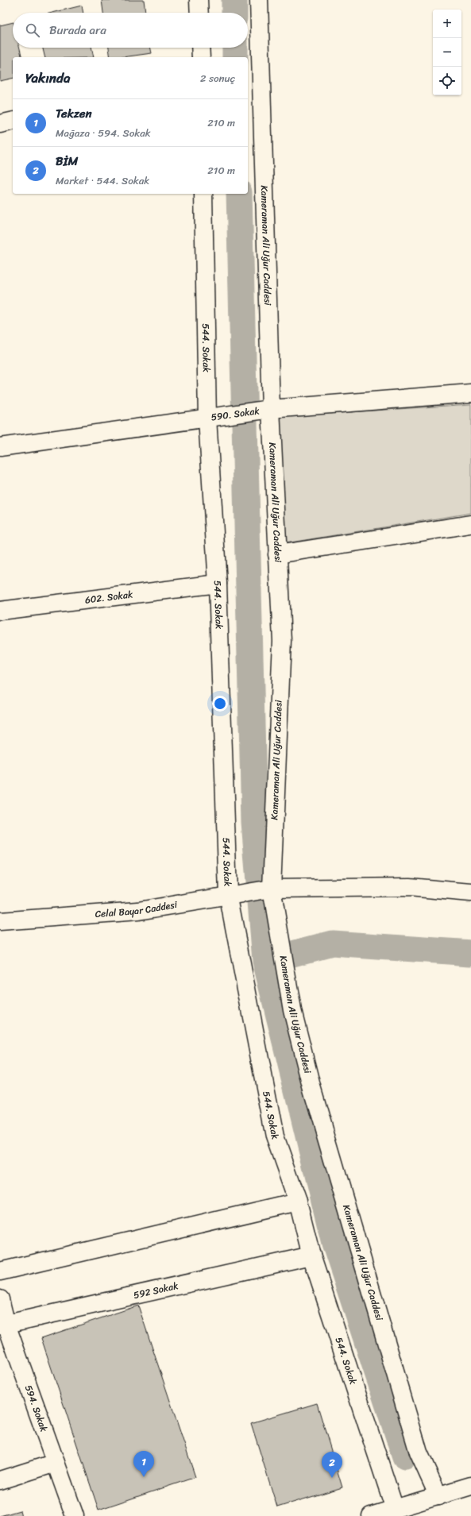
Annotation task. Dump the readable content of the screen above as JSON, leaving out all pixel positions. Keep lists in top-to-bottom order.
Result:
{
  "streets": {
    "street": [
      "Kameraman Ali Uğur Caddesi",
      "544. Sokak",
      "590. Sokak",
      "602. Sokak",
      "Celal Bayar Caddesi",
      "592 Sokak",
      "594. Sokak"
    ]
  },
  "crossings": [
    ["Kameraman Ali Uğur Caddesi", "590. Sokak"],
    ["Kameraman Ali Uğur Caddesi", "Celal Bayar Caddesi"],
    ["544. Sokak", "590. Sokak"],
    ["544. Sokak", "602. Sokak"],
    ["544. Sokak", "Celal Bayar Caddesi"],
    ["544. Sokak", "592 Sokak"],
    ["592 Sokak", "594. Sokak"]
  ],
  "page": {
    "map_buttons": ["+", "−"],
    "search": "Burada ara",
    "heading": ["Yakında", "2 sonuç"],
    "list": [
      {
        "mark": "1",
        "name": "Tekzen",
        "note": "Mağaza · 594. Sokak",
        "value": "210 m"
      },
      {
        "mark": "2",
        "name": "BİM",
        "note": "Market · 544. Sokak",
        "value": "210 m"
      }
    ],
    "pins": ["1", "2"]
  }
}
